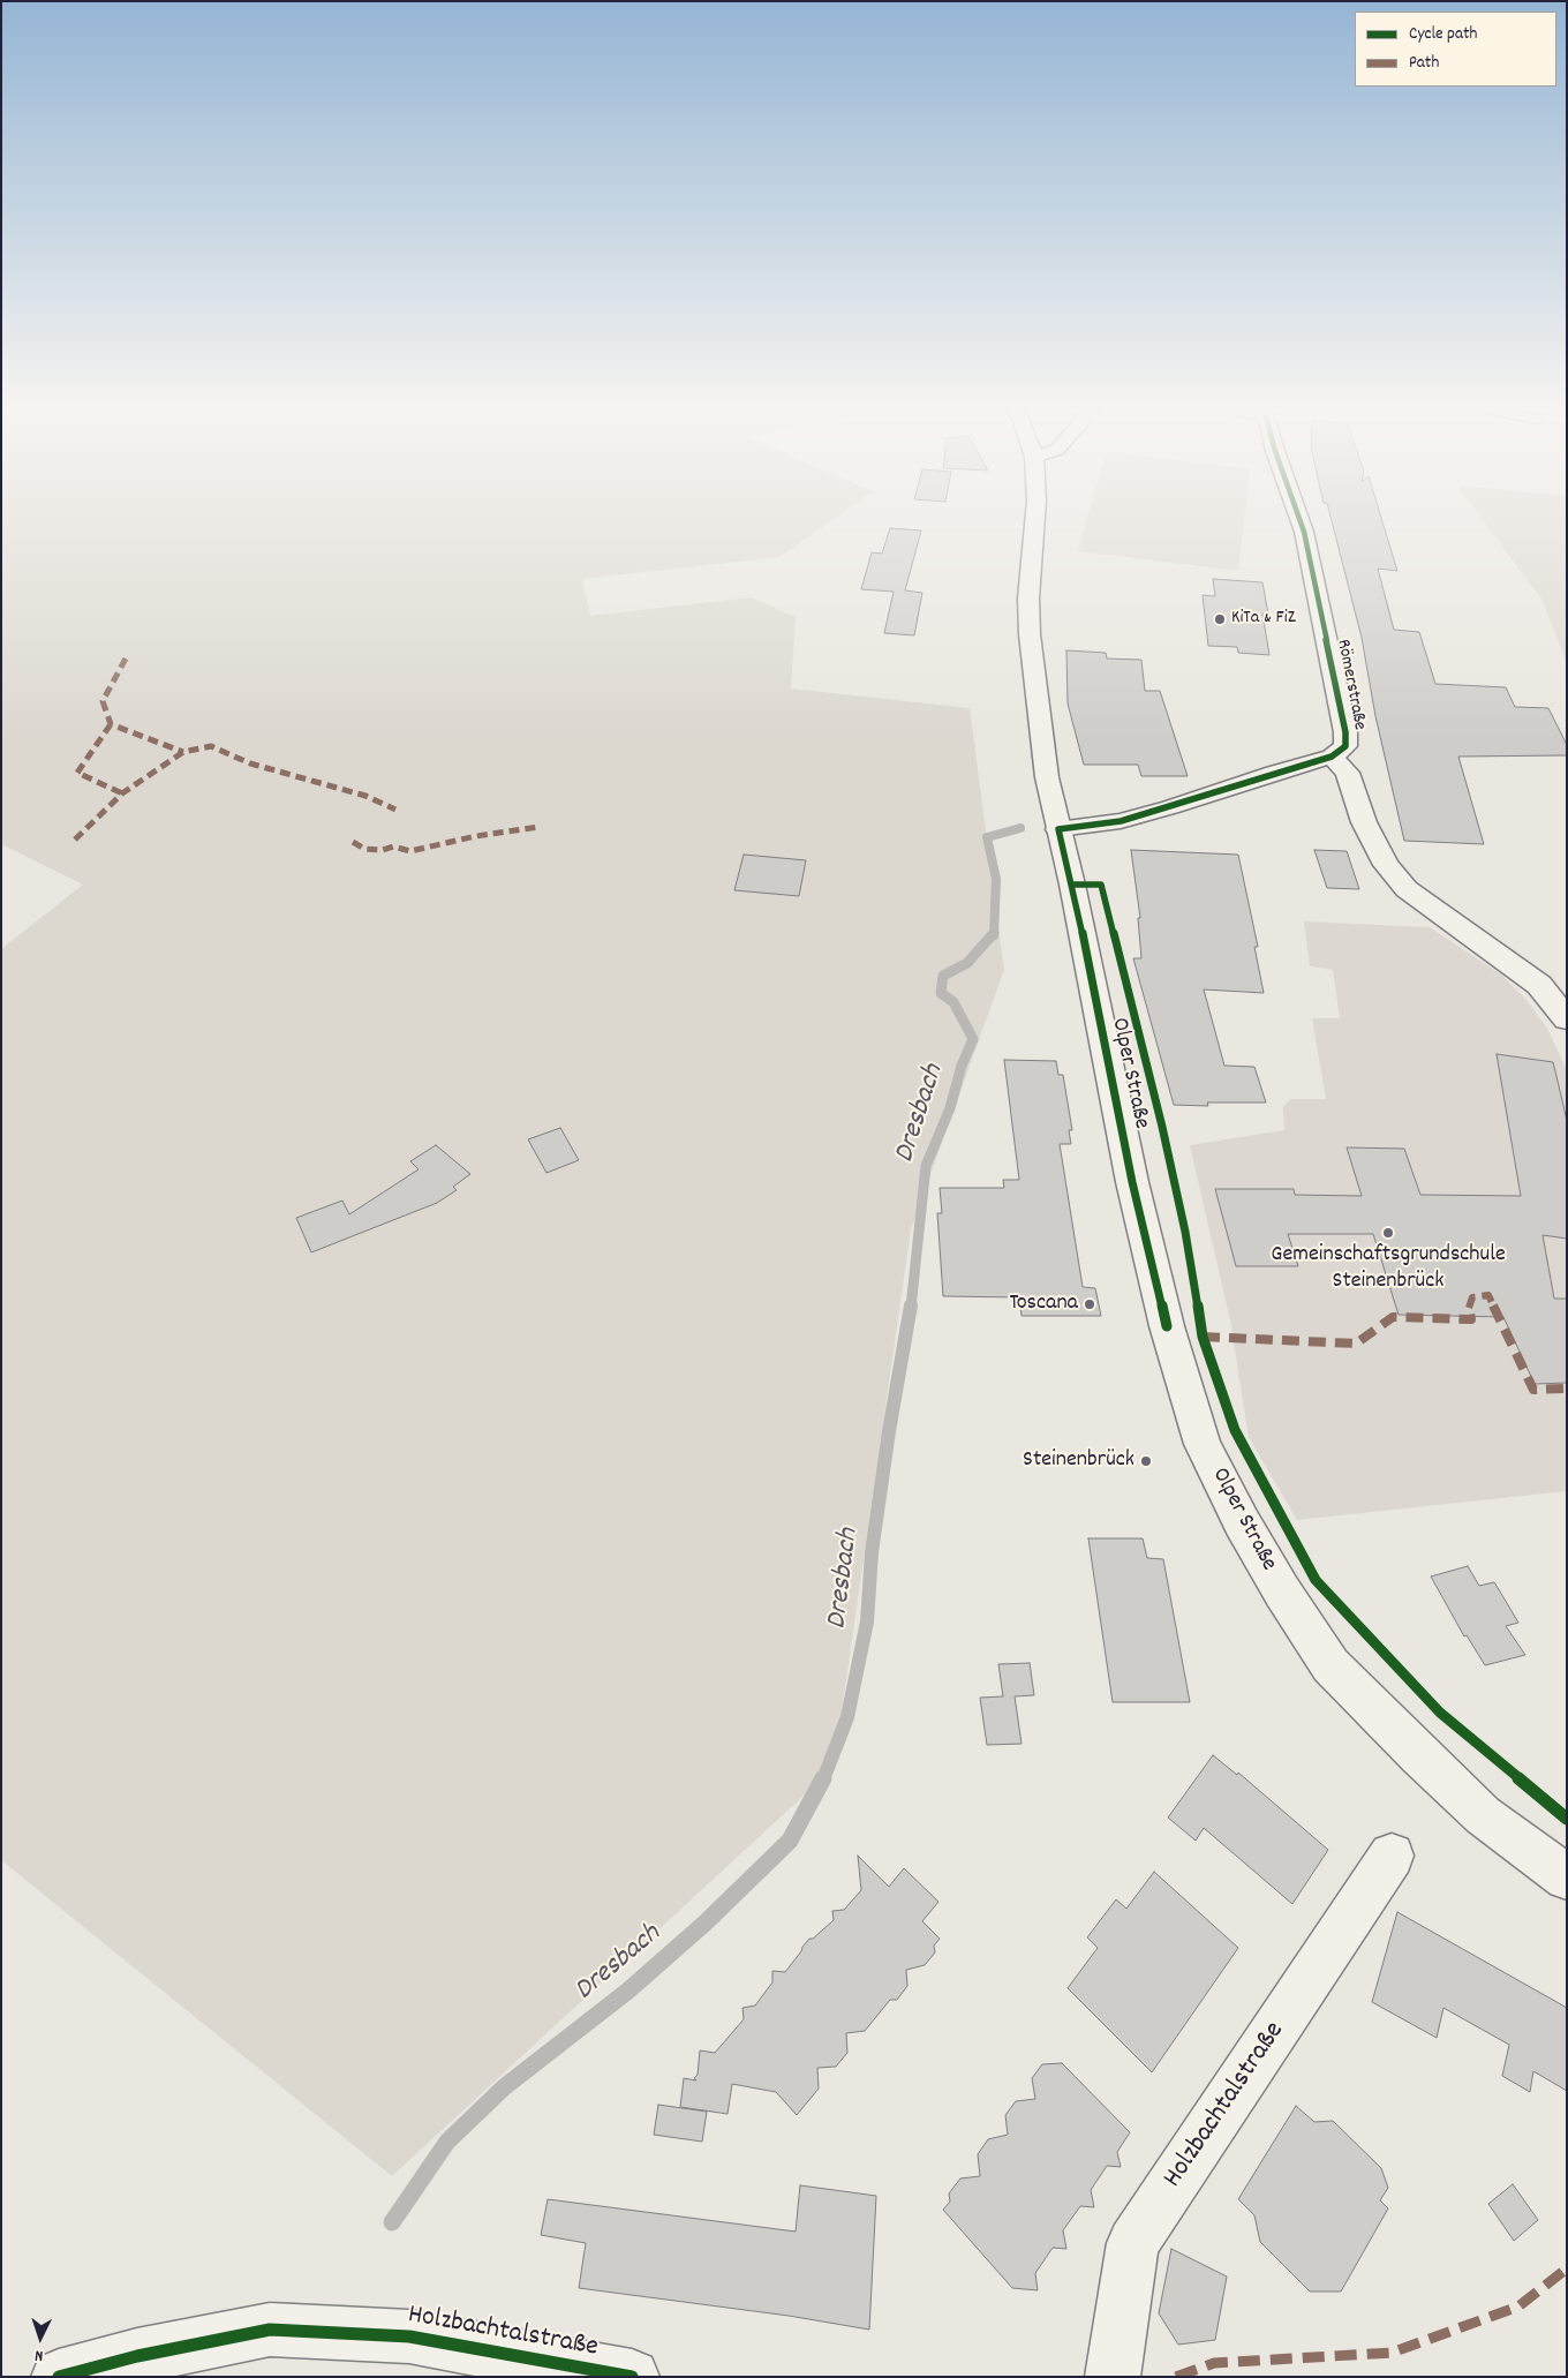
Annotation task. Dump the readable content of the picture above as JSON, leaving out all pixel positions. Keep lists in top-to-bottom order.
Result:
{
  "streets": {
    "street": ["Römerstraße", "Olper Straße", "Holzbachtalstraße"]
  },
  "crossings": [
    ["Römerstraße", "Olper Straße"]
  ],
  "water": ["Dresbach"],
  "places": [
    "KiTa & FiZ",
    "Gemeinschaftsgrundschule Steinenbrück",
    "Toscana",
    "Steinenbrück"
  ],
  "legend": ["Cycle path", "Path"],
  "north": "bottom"
}
